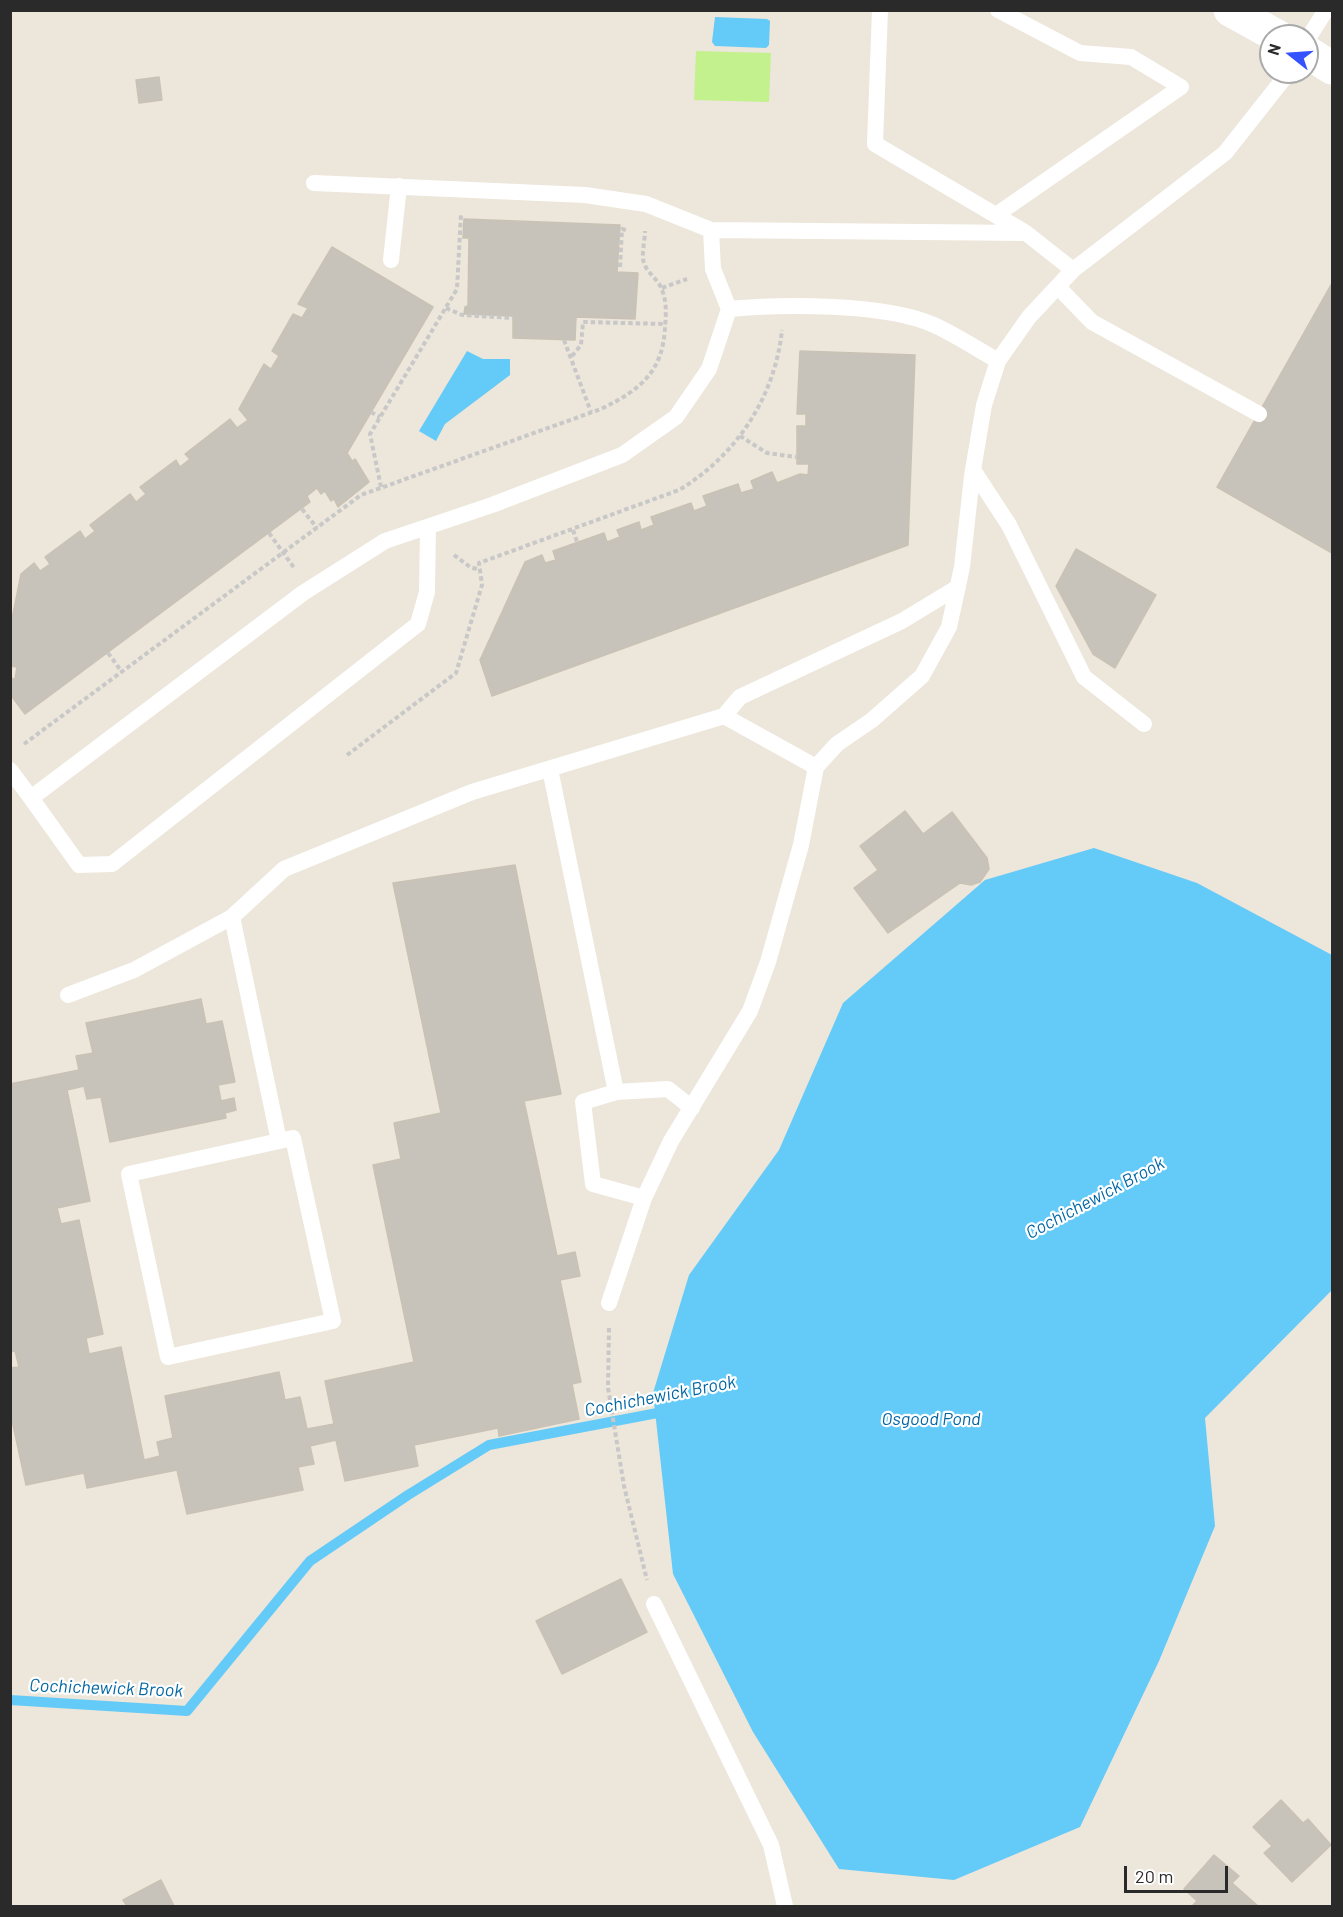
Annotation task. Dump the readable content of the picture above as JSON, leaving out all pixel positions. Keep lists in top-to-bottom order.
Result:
{
  "water": ["Cochichewick Brook", "Osgood Pond"],
  "scale_bar": "20 m",
  "north": "left"
}
